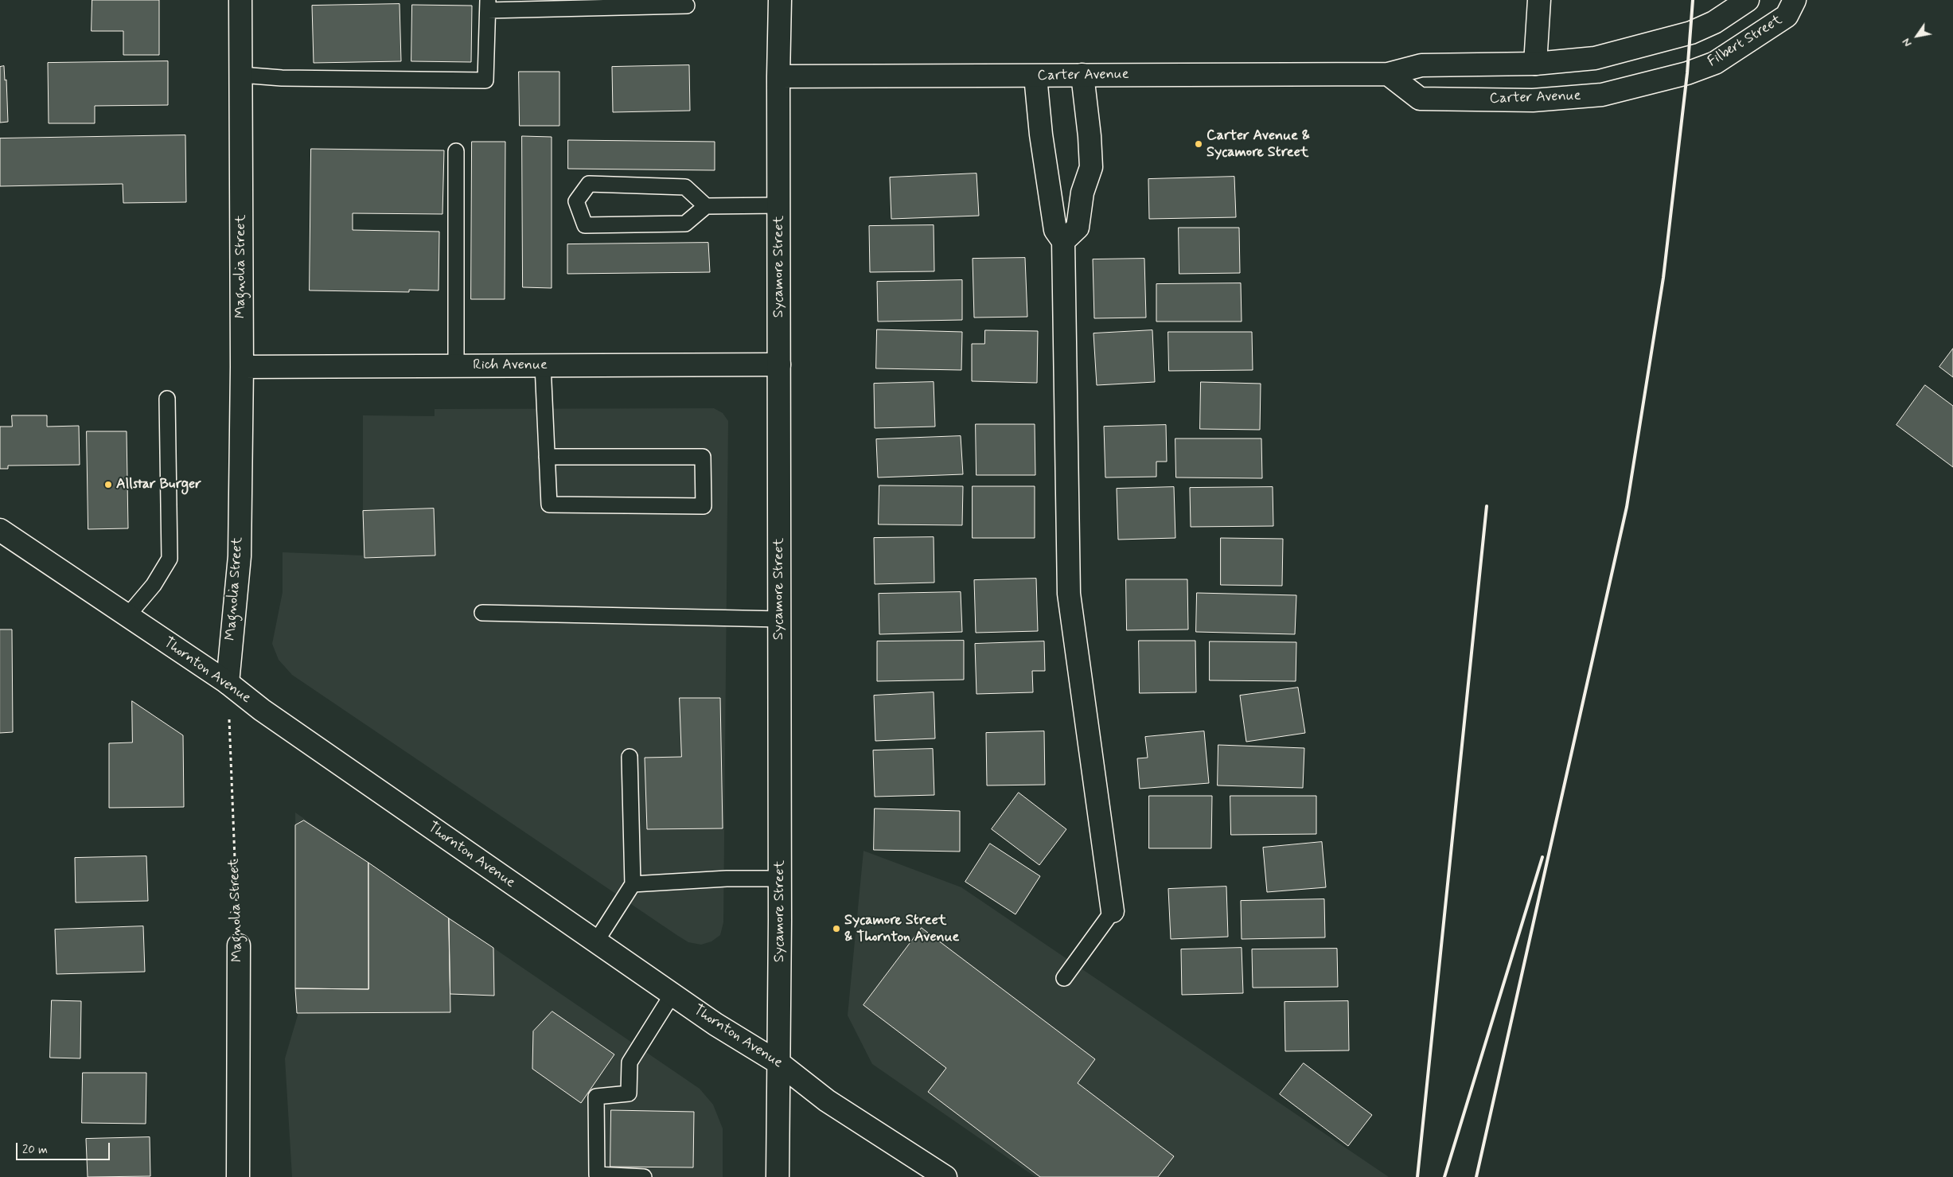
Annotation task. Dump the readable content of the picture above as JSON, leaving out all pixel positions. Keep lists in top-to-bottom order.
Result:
{
  "streets": {
    "street": [
      "Filbert Street",
      "Carter Avenue",
      "Magnolia Street",
      "Sycamore Street",
      "Rich Avenue",
      "Thornton Avenue"
    ]
  },
  "crossings": [
    ["Filbert Street", "Carter Avenue"],
    ["Carter Avenue", "Sycamore Street"],
    ["Magnolia Street", "Rich Avenue"],
    ["Magnolia Street", "Thornton Avenue"],
    ["Sycamore Street", "Rich Avenue"],
    ["Sycamore Street", "Thornton Avenue"]
  ],
  "places": ["Carter Avenue & Sycamore Street", "Allstar Burger", "Sycamore Street & Thornton Avenue"],
  "scale_bar": "20 m",
  "north": "bottom left"
}
